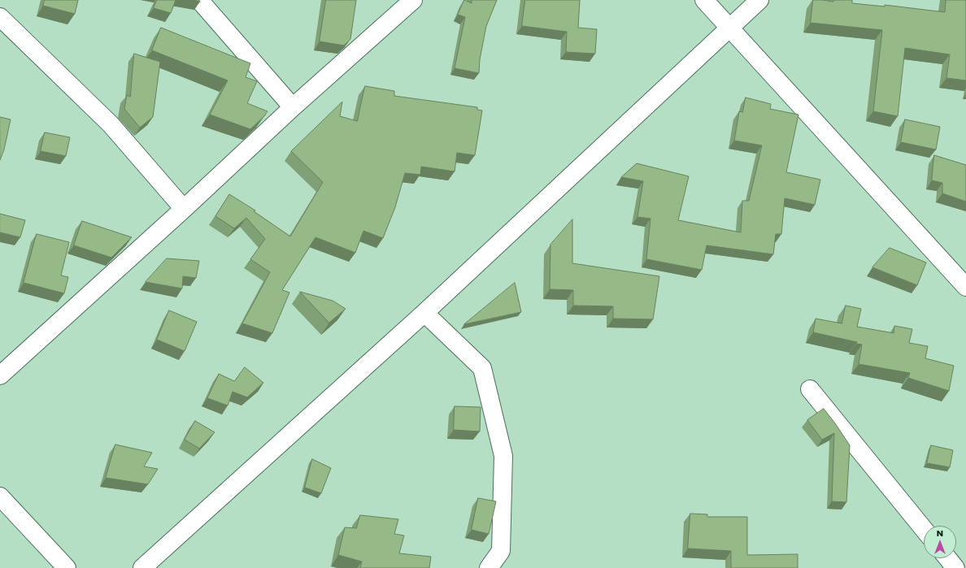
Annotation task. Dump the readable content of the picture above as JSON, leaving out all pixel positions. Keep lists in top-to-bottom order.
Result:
{
  "north": "top"
}
